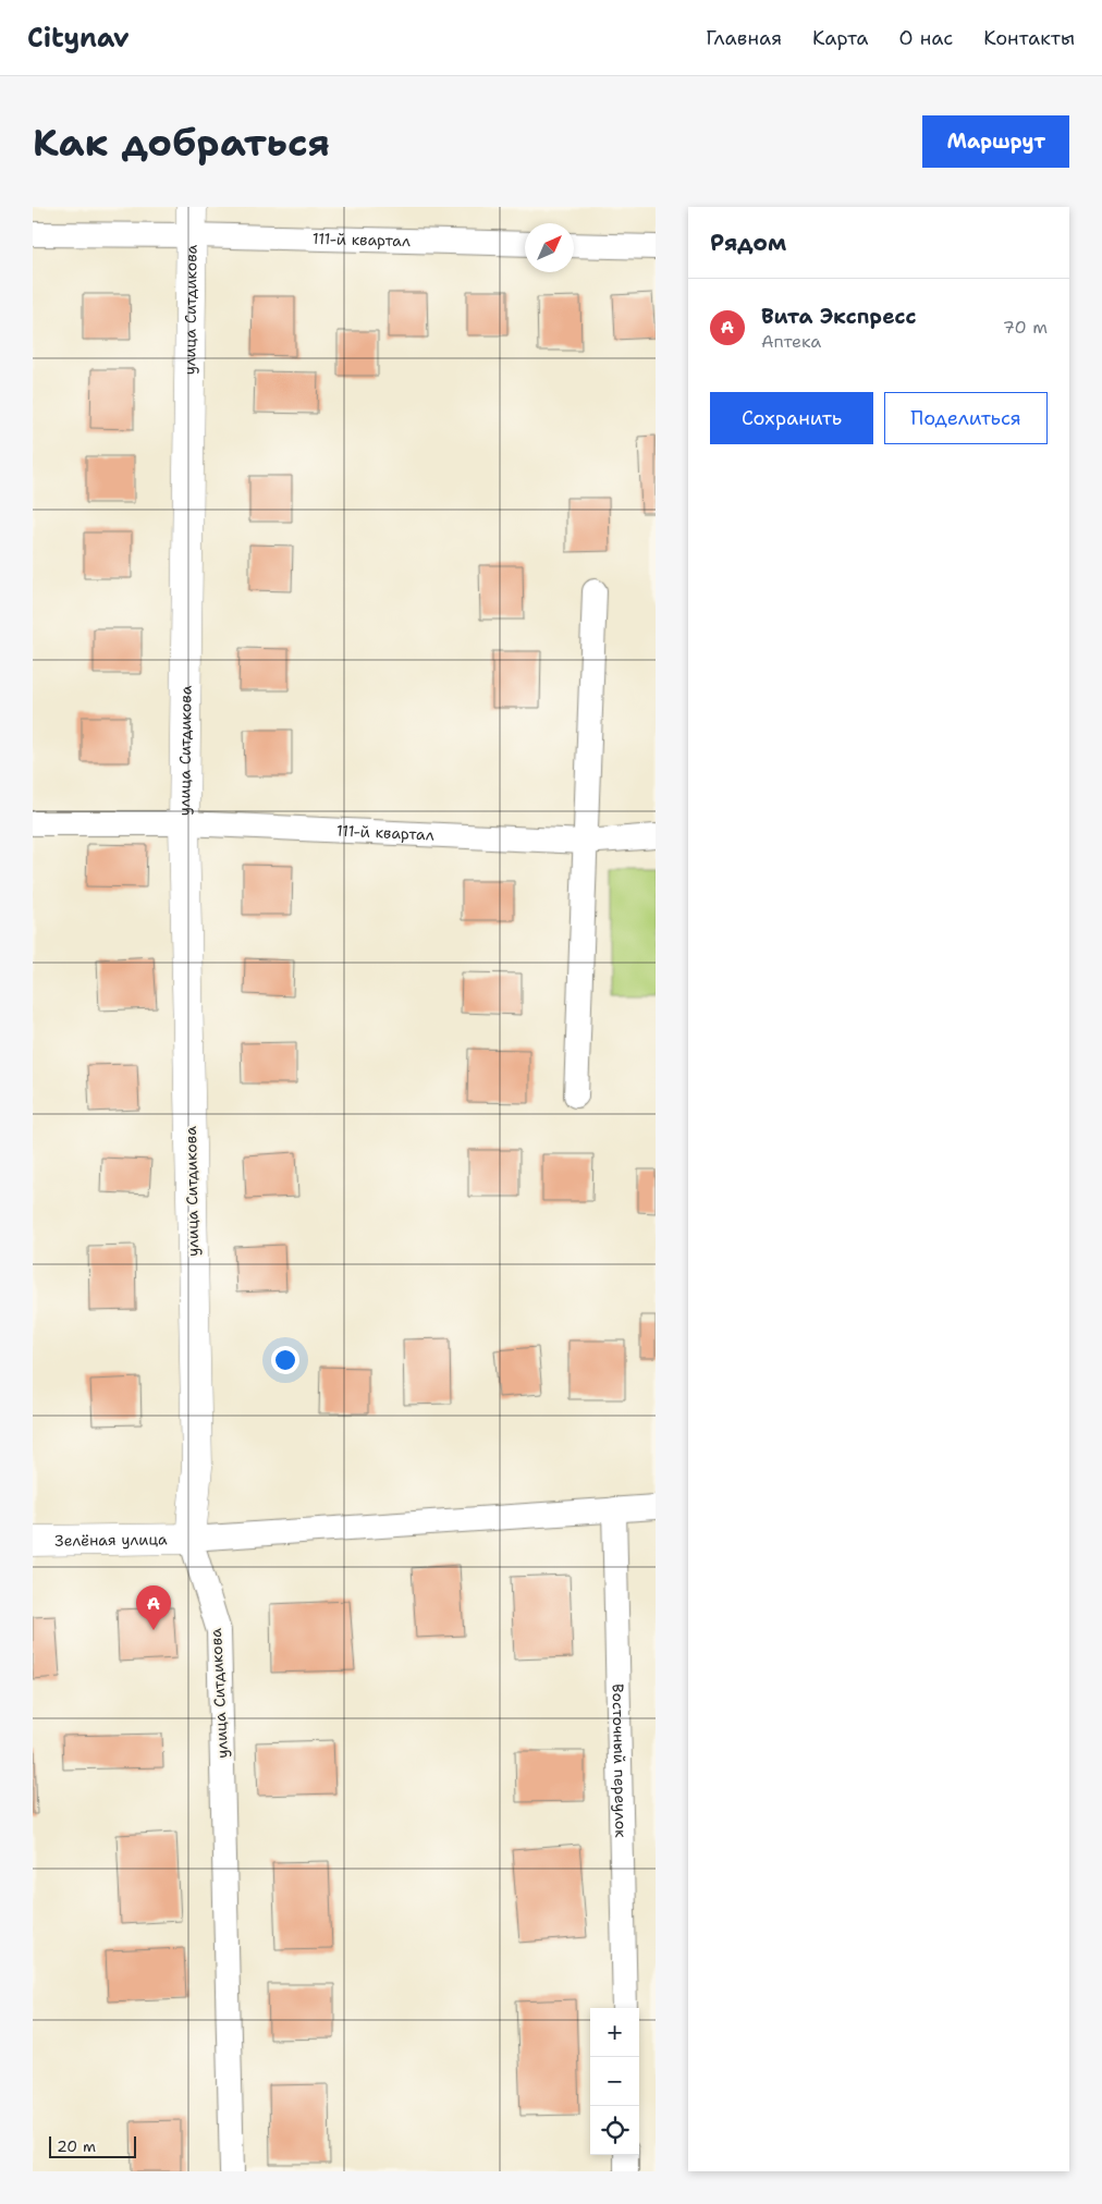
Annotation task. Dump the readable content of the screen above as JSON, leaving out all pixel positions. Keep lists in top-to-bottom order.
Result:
{
  "streets": {
    "street": [
      "111-й квартал",
      "улица Ситдикова",
      "Зелёная улица",
      "Восточный переулок"
    ]
  },
  "crossings": [
    ["111-й квартал", "улица Ситдикова"],
    ["улица Ситдикова", "Зелёная улица"]
  ],
  "scale_bar": "20 m",
  "north": "top right",
  "page": {
    "header": "Citynav",
    "nav": [
      "Главная",
      "Карта",
      "О нас",
      "Контакты"
    ],
    "buttons": [
      "Маршрут",
      ["Сохранить", "Поделиться"]
    ],
    "title": "Как добраться",
    "heading": "Рядом",
    "list": [
      {
        "mark": "A",
        "name": "Вита Экспресс",
        "note": "Аптека",
        "value": "70 m"
      }
    ],
    "pins": "A",
    "map_buttons": ["+", "−"],
    "scale": "20 m"
  }
}
